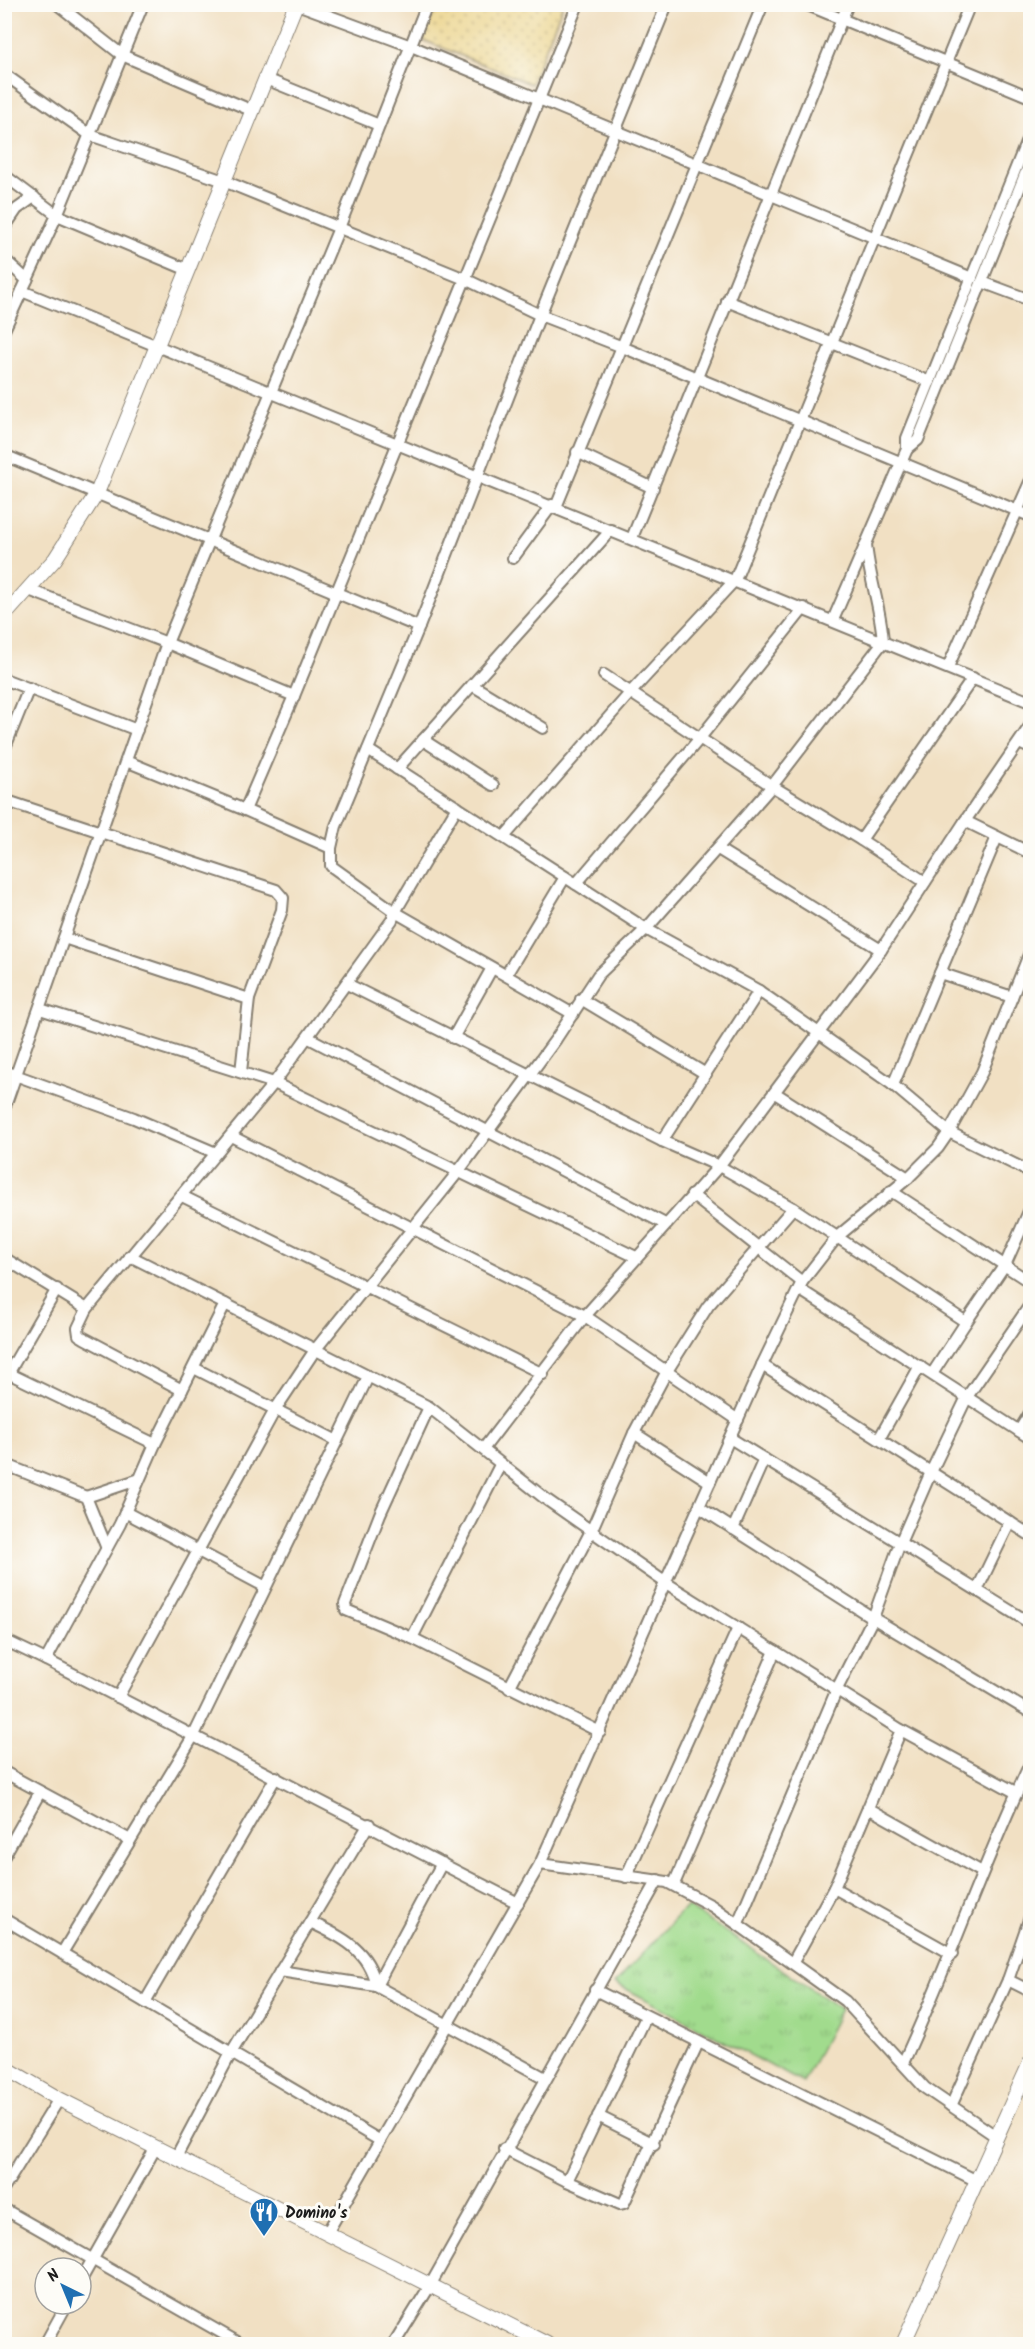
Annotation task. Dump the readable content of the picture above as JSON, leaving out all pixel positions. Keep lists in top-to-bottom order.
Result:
{
  "places": {
    "restaurant": ["Domino's"]
  },
  "north": "top left"
}
